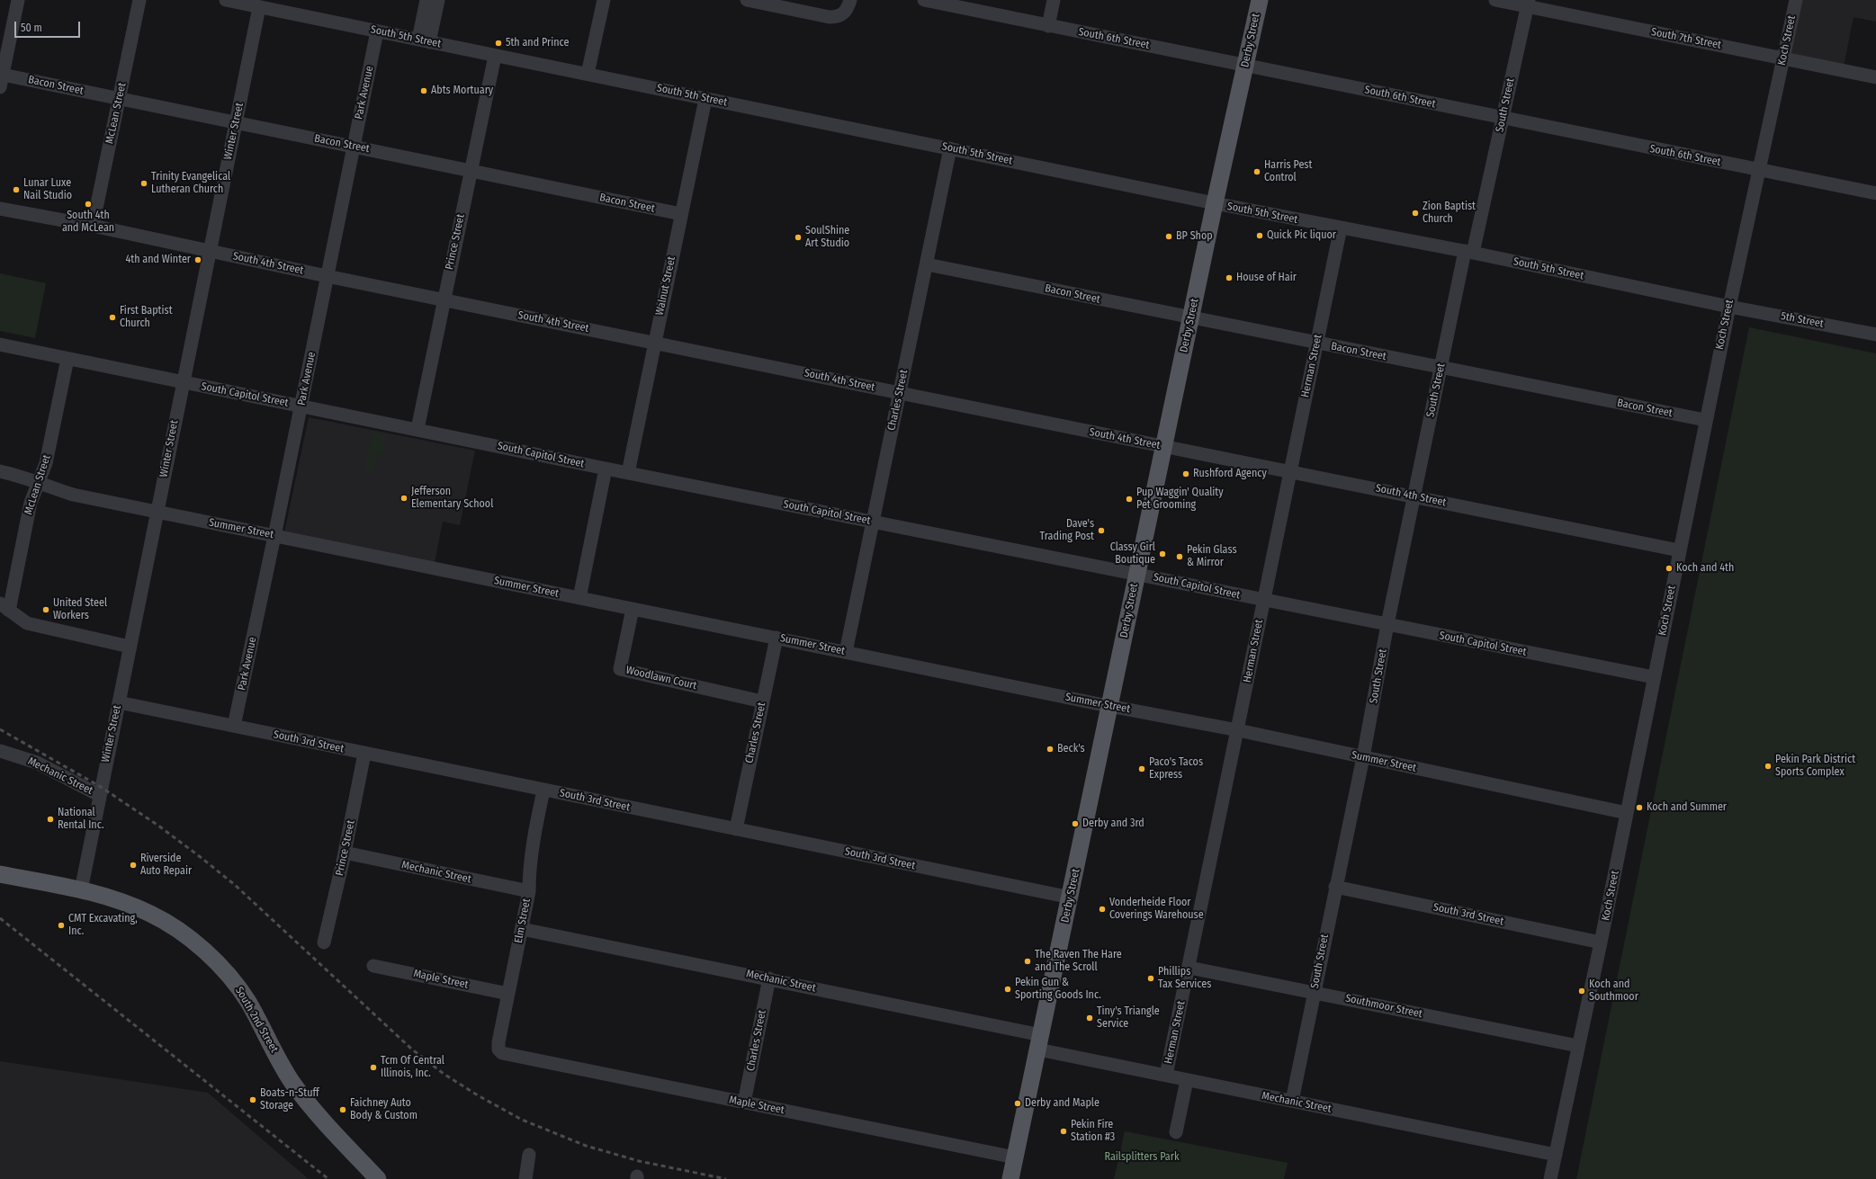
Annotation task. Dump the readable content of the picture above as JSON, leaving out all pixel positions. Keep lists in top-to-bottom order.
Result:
{
  "streets": {
    "main road": ["Derby Street", "South 2nd Street"],
    "street": [
      "South 5th Street",
      "South 6th Street",
      "South 7th Street",
      "Koch Street",
      "Bacon Street",
      "Park Avenue",
      "South Street",
      "McLean Street",
      "Winter Street",
      "Prince Street",
      "South 4th Street",
      "Walnut Street",
      "5th Street",
      "Herman Street",
      "South Capitol Street",
      "Charles Street",
      "Summer Street",
      "Woodlawn Court",
      "South 3rd Street",
      "Mechanic Street",
      "Elm Street",
      "Maple Street",
      "Southmoor Street"
    ]
  },
  "crossings": [
    ["South 5th Street", "Derby Street"],
    ["South 5th Street", "Koch Street"],
    ["South 5th Street", "Park Avenue"],
    ["South 5th Street", "South Street"],
    ["South 5th Street", "Winter Street"],
    ["South 5th Street", "Prince Street"],
    ["South 5th Street", "Walnut Street"],
    ["South 5th Street", "5th Street"],
    ["South 5th Street", "Herman Street"],
    ["South 5th Street", "Charles Street"],
    ["South 6th Street", "Derby Street"],
    ["South 6th Street", "Koch Street"],
    ["South 6th Street", "South Street"],
    ["South 7th Street", "Koch Street"],
    ["South 7th Street", "South Street"],
    ["Derby Street", "Bacon Street"],
    ["Derby Street", "South 4th Street"],
    ["Derby Street", "South Capitol Street"],
    ["Derby Street", "Summer Street"],
    ["Derby Street", "South 3rd Street"],
    ["Derby Street", "Mechanic Street"],
    ["Derby Street", "Maple Street"],
    ["Koch Street", "Bacon Street"],
    ["Koch Street", "South 4th Street"],
    ["Koch Street", "5th Street"],
    ["Koch Street", "South Capitol Street"],
    ["Koch Street", "Summer Street"],
    ["Koch Street", "South 3rd Street"],
    ["Koch Street", "Mechanic Street"],
    ["Koch Street", "Southmoor Street"],
    ["Bacon Street", "Park Avenue"],
    ["Bacon Street", "South Street"],
    ["Bacon Street", "McLean Street"],
    ["Bacon Street", "Winter Street"],
    ["Bacon Street", "Prince Street"],
    ["Bacon Street", "Walnut Street"],
    ["Bacon Street", "Herman Street"],
    ["Bacon Street", "Charles Street"],
    ["Park Avenue", "South 4th Street"],
    ["Park Avenue", "South Capitol Street"],
    ["Park Avenue", "Summer Street"],
    ["Park Avenue", "South 3rd Street"],
    ["South Street", "South 4th Street"],
    ["South Street", "South Capitol Street"],
    ["South Street", "Summer Street"],
    ["South Street", "South 3rd Street"],
    ["South Street", "Mechanic Street"],
    ["South Street", "Southmoor Street"],
    ["McLean Street", "South 4th Street"],
    ["McLean Street", "South Capitol Street"],
    ["McLean Street", "Summer Street"],
    ["Winter Street", "South 4th Street"],
    ["Winter Street", "South Capitol Street"],
    ["Winter Street", "Summer Street"],
    ["Winter Street", "South 3rd Street"],
    ["Winter Street", "Mechanic Street"],
    ["Winter Street", "South 2nd Street"],
    ["Prince Street", "South 4th Street"],
    ["Prince Street", "South Capitol Street"],
    ["Prince Street", "South 3rd Street"],
    ["Prince Street", "Mechanic Street"],
    ["South 4th Street", "Walnut Street"],
    ["South 4th Street", "Herman Street"],
    ["South 4th Street", "Charles Street"],
    ["Walnut Street", "South Capitol Street"],
    ["Herman Street", "South Capitol Street"],
    ["Herman Street", "Summer Street"],
    ["Herman Street", "Mechanic Street"],
    ["Herman Street", "Southmoor Street"],
    ["South Capitol Street", "Charles Street"],
    ["Charles Street", "Summer Street"],
    ["Charles Street", "Woodlawn Court"],
    ["Charles Street", "South 3rd Street"],
    ["Charles Street", "Mechanic Street"],
    ["Charles Street", "Maple Street"],
    ["Summer Street", "Woodlawn Court"],
    ["South 3rd Street", "Elm Street"],
    ["Mechanic Street", "Elm Street"],
    ["Elm Street", "Maple Street"]
  ],
  "parks": ["Railsplitters Park"],
  "places": [
    "5th and Prince",
    "Abts Mortuary",
    "Harris Pest Control",
    "Trinity Evangelical Lutheran Church",
    "Lunar Luxe Nail Studio",
    "South 4th and McLean",
    "Zion Baptist Church",
    "Quick Pic liquor",
    "BP Shop",
    "SoulShine Art Studio",
    "4th and Winter",
    "House of Hair",
    "First Baptist Church",
    "Rushford Agency",
    "Jefferson Elementary School",
    "Pup Waggin' Quality Pet Grooming",
    "Dave's Trading Post",
    "Classy Girl Boutique",
    "Pekin Glass & Mirror",
    "Koch and 4th",
    "United Steel Workers",
    "Beck's",
    "Pekin Park District Sports Complex",
    "Paco's Tacos Express",
    "Koch and Summer",
    "National Rental Inc.",
    "Derby and 3rd",
    "Riverside Auto Repair",
    "Vonderheide Floor Coverings Warehouse",
    "CMT Excavating, Inc.",
    "The Raven The Hare and The Scroll",
    "Phillips Tax Services",
    "Pekin Gun & Sporting Goods Inc.",
    "Koch and Southmoor",
    "Tiny's Triangle Service",
    "Tcm Of Central Illinois, Inc.",
    "Boats-n-Stuff Storage",
    "Derby and Maple",
    "Faichney Auto Body & Custom",
    "Pekin Fire Station #3"
  ],
  "scale_bar": "50 m"
}
